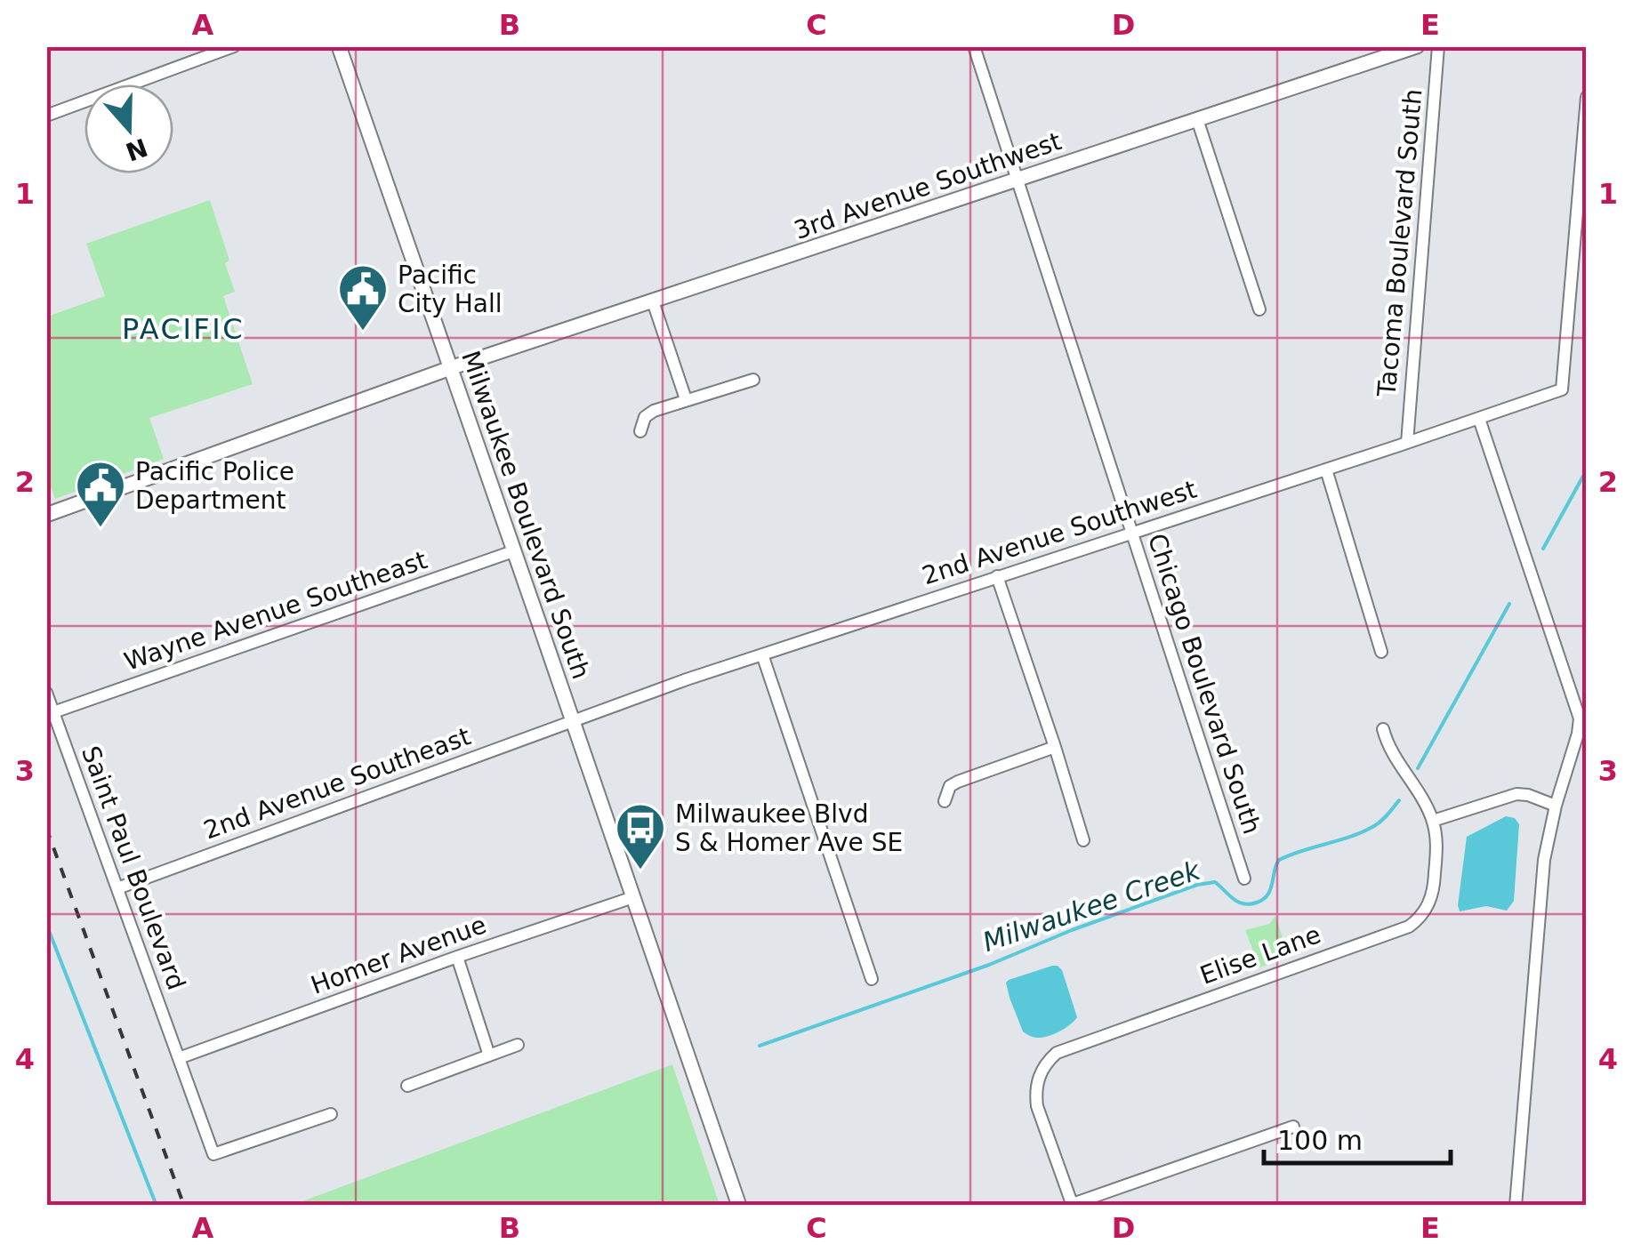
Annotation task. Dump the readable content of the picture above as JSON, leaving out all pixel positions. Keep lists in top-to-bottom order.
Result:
{
  "streets": {
    "street": [
      "3rd Avenue Southwest",
      "Tacoma Boulevard South",
      "Milwaukee Boulevard South",
      "2nd Avenue Southwest",
      "Wayne Avenue Southeast",
      "Chicago Boulevard South",
      "2nd Avenue Southeast",
      "Saint Paul Boulevard",
      "Homer Avenue",
      "Elise Lane"
    ]
  },
  "crossings": [
    ["3rd Avenue Southwest", "Milwaukee Boulevard South"],
    ["3rd Avenue Southwest", "Chicago Boulevard South"],
    ["Tacoma Boulevard South", "2nd Avenue Southwest"],
    ["Milwaukee Boulevard South", "2nd Avenue Southwest"],
    ["Milwaukee Boulevard South", "Wayne Avenue Southeast"],
    ["Milwaukee Boulevard South", "2nd Avenue Southeast"],
    ["Milwaukee Boulevard South", "Homer Avenue"],
    ["2nd Avenue Southwest", "Chicago Boulevard South"],
    ["2nd Avenue Southwest", "2nd Avenue Southeast"],
    ["Wayne Avenue Southeast", "Saint Paul Boulevard"],
    ["2nd Avenue Southeast", "Saint Paul Boulevard"],
    ["Saint Paul Boulevard", "Homer Avenue"]
  ],
  "districts": ["PACIFIC"],
  "water": ["Milwaukee Creek"],
  "places": {
    "public building": ["Pacific City Hall", "Pacific Police Department"],
    "bus stop": ["Milwaukee Blvd S & Homer Ave SE"]
  },
  "scale_bar": "100 m",
  "north": "bottom",
  "grid": {
    "columns": [
      "A",
      "B",
      "C",
      "D",
      "E"
    ],
    "rows": [
      "1",
      "2",
      "3",
      "4"
    ]
  }
}
